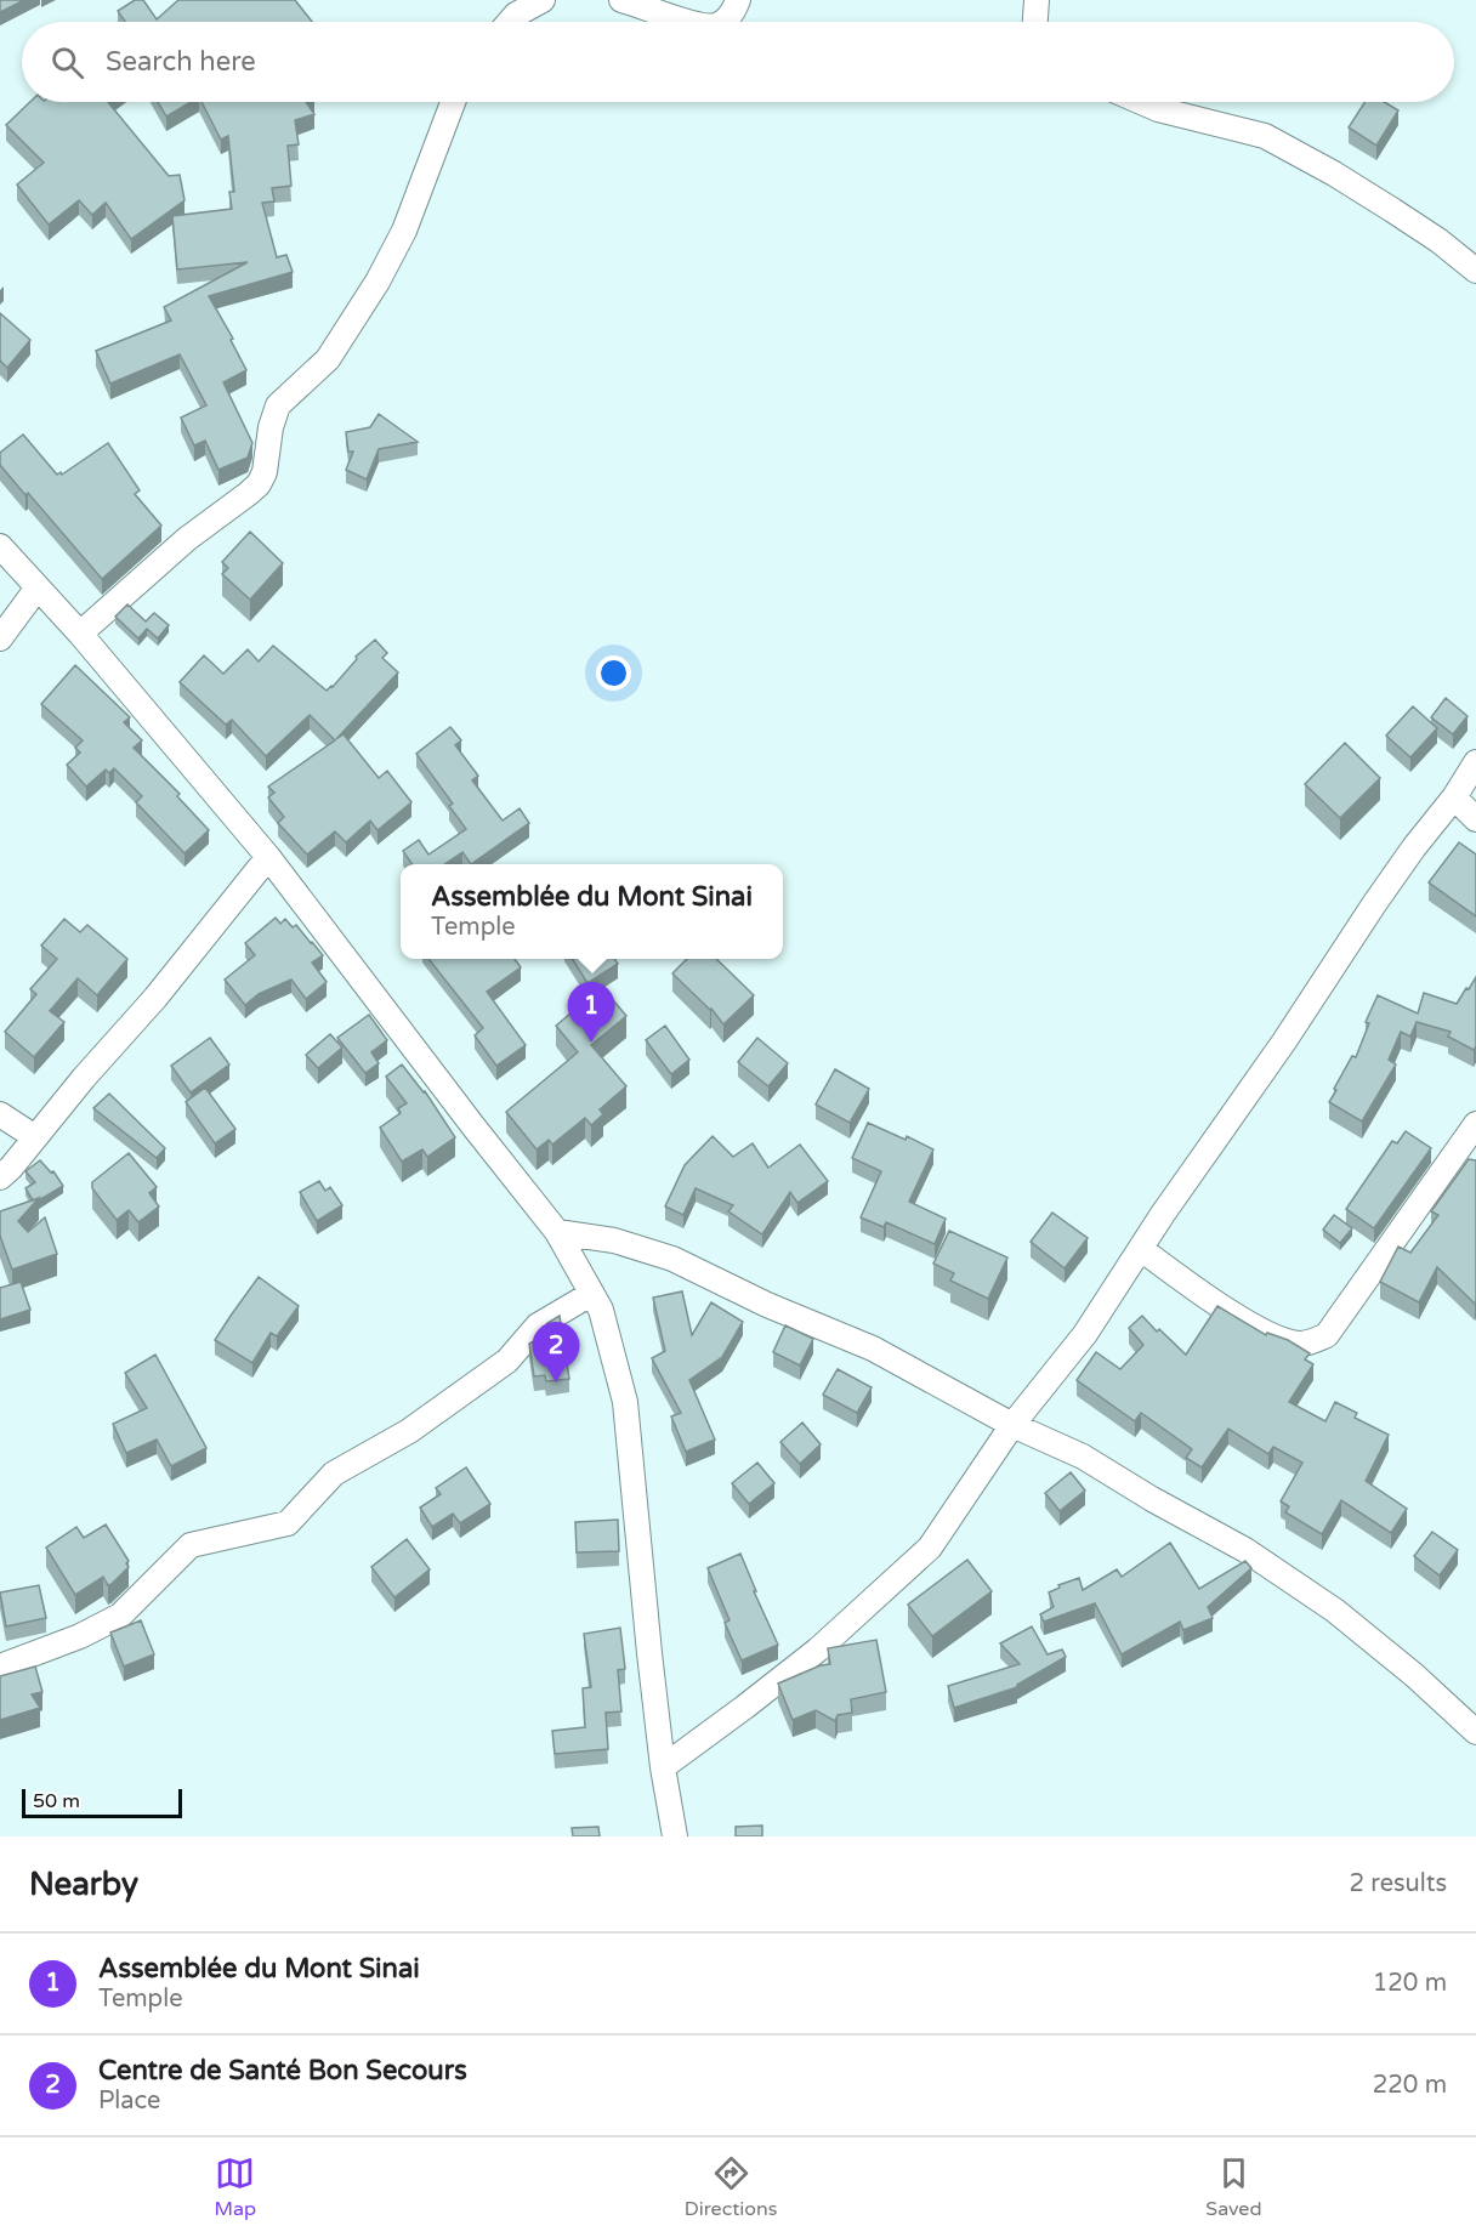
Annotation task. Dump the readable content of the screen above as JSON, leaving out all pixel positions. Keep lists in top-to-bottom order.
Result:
{
  "scale_bar": "50 m",
  "page": {
    "search": "Search here",
    "popup": ["Assemblée du Mont Sinai", "Temple"],
    "pins": ["1", "2"],
    "scale": "50 m",
    "heading": ["Nearby", "2 results"],
    "list": [
      {
        "mark": "1",
        "name": "Assemblée du Mont Sinai",
        "note": "Temple",
        "value": "120 m"
      },
      {
        "mark": "2",
        "name": "Centre de Santé Bon Secours",
        "note": "Place",
        "value": "220 m"
      }
    ],
    "nav": ["Map", "Directions", "Saved"]
  }
}
